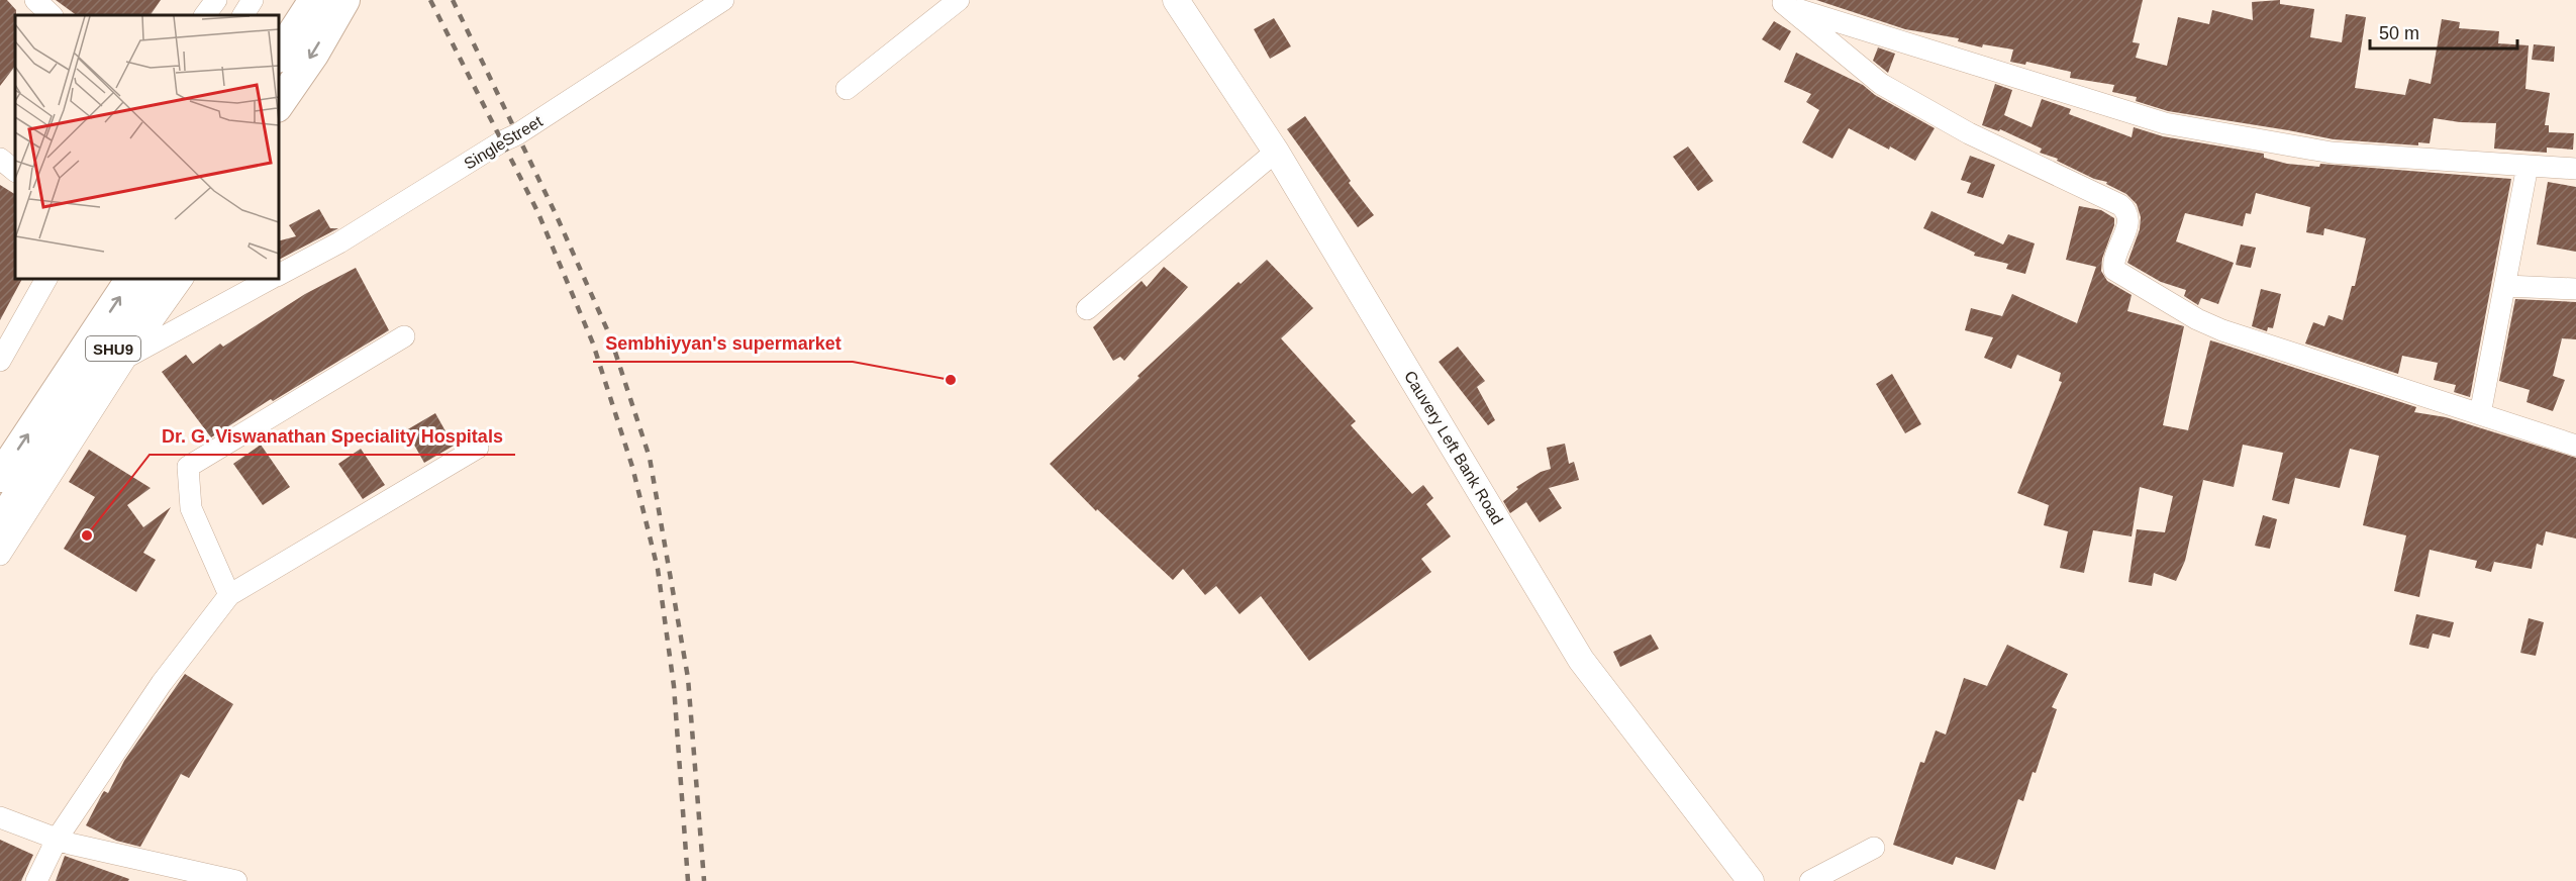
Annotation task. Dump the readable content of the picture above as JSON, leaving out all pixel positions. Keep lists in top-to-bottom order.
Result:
{
  "streets": {
    "highway": ["SHU9"],
    "main road": ["Cauvery Left Bank Road"],
    "street": ["SingleStreet"]
  },
  "places": ["Sembhiyyan's supermarket", "Dr. G. Viswanathan Speciality Hospitals"],
  "scale_bar": "50 m"
}
